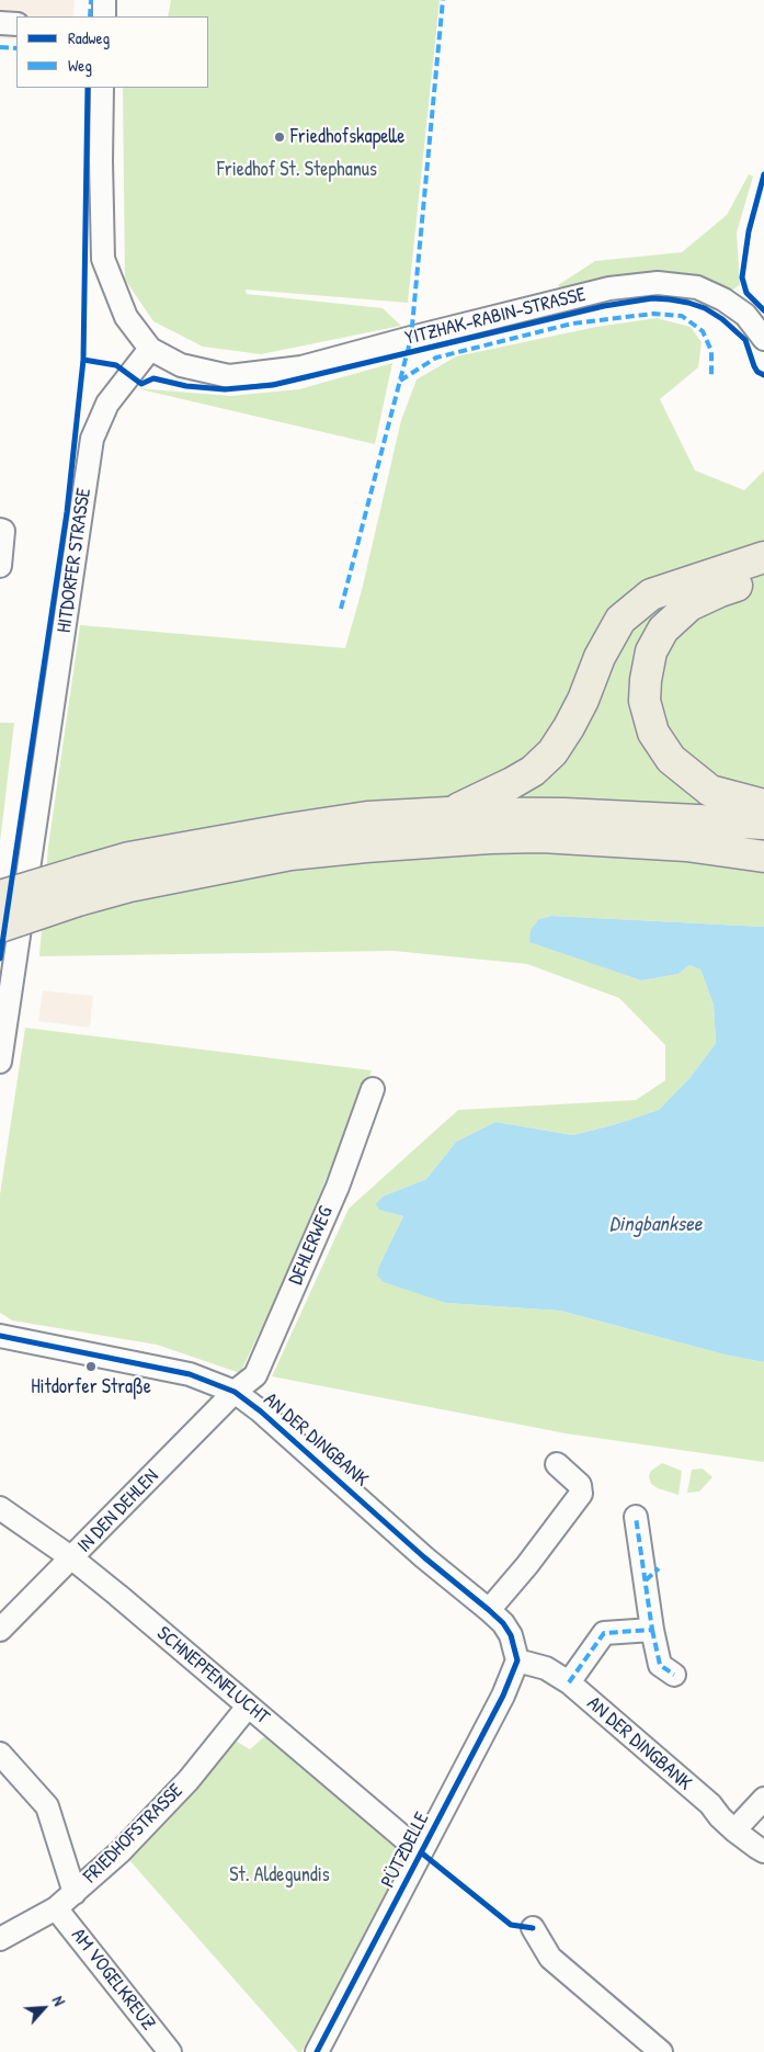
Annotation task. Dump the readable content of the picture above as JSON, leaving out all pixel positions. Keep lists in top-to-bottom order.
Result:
{
  "streets": {
    "street": [
      "YITZHAK-RABIN-STRASSE",
      "HITDORFER STRASSE",
      "DEHLERWEG",
      "AN DER DINGBANK",
      "IN DEN DEHLEN",
      "SCHNEPFENFLUCHT",
      "FRIEDHOFSTRASSE",
      "PÜTZDELLE",
      "AM VOGELKREUZ"
    ]
  },
  "crossings": [
    ["YITZHAK-RABIN-STRASSE", "HITDORFER STRASSE"],
    ["DEHLERWEG", "AN DER DINGBANK"],
    ["DEHLERWEG", "IN DEN DEHLEN"],
    ["AN DER DINGBANK", "IN DEN DEHLEN"],
    ["AN DER DINGBANK", "PÜTZDELLE"],
    ["IN DEN DEHLEN", "SCHNEPFENFLUCHT"],
    ["SCHNEPFENFLUCHT", "FRIEDHOFSTRASSE"],
    ["SCHNEPFENFLUCHT", "PÜTZDELLE"],
    ["FRIEDHOFSTRASSE", "AM VOGELKREUZ"]
  ],
  "water": ["Dingbanksee"],
  "parks": ["Friedhof St. Stephanus", "St. Aldegundis"],
  "places": ["Friedhofskapelle", "Hitdorfer Straße"],
  "legend": ["Radweg", "Weg"],
  "north": "top right"
}
